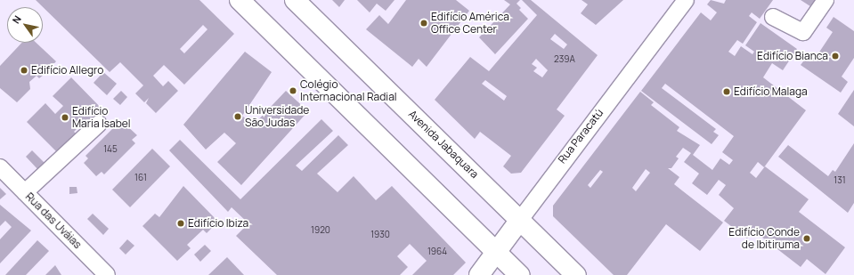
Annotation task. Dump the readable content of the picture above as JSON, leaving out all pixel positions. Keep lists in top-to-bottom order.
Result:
{
  "streets": {
    "main road": ["Rua Paracatú", "Avenida Jabaquara"],
    "street": ["Rua das Uváias"]
  },
  "crossings": [
    ["Rua Paracatú", "Avenida Jabaquara"]
  ],
  "places": [
    "Edifício América Office Center",
    "Edifício Bianca",
    "Edifício Allegro",
    "Colégio Internacional Radial",
    "Edifício Malaga",
    "Universidade São Judas",
    "Edifício Maria Isabel",
    "Edifício Ibiza",
    "Edifício Conde de Ibitiruma"
  ],
  "house_numbers": [
    "239A",
    "145",
    "161",
    "131",
    "1920",
    "1930",
    "1964"
  ],
  "north": "top left"
}
